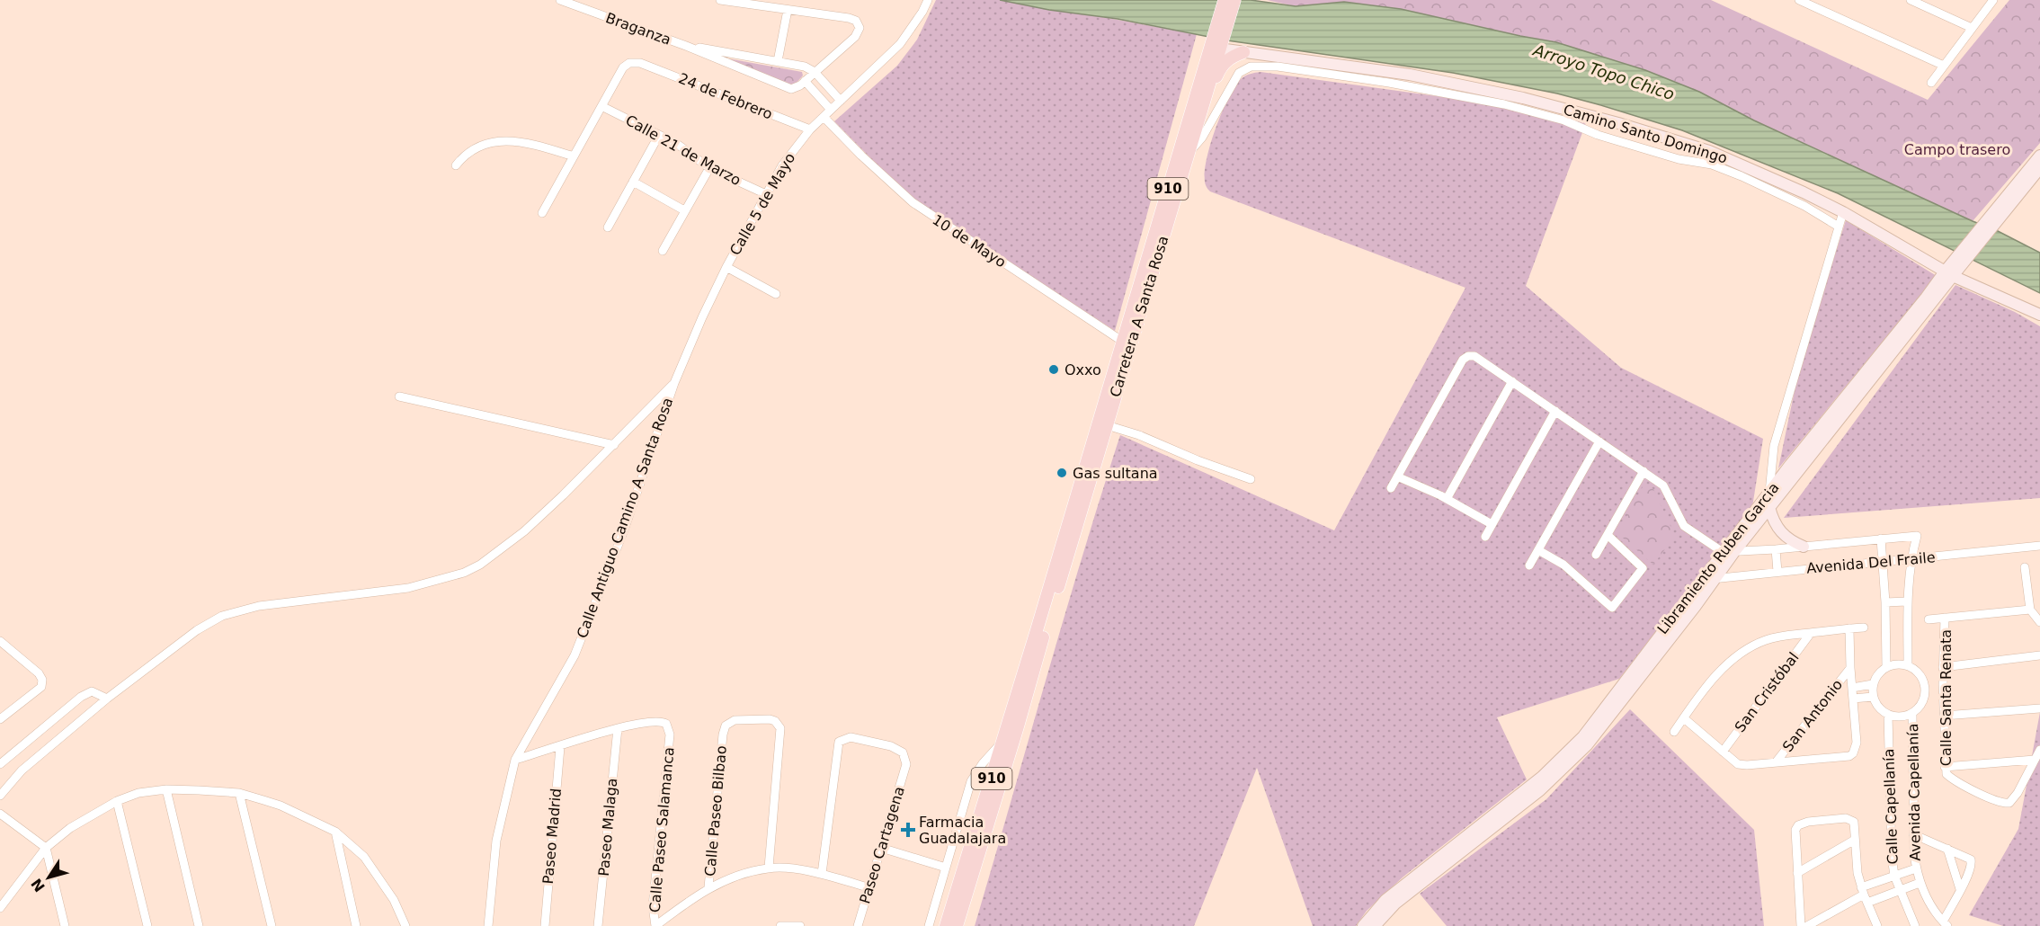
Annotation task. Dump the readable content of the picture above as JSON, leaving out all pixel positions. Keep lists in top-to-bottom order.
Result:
{
  "streets": {
    "main road": ["910", "Carretera A Santa Rosa"],
    "street": [
      "Braganza",
      "24 de Febrero",
      "Camino Santo Domingo",
      "Calle 21 de Marzo",
      "Calle 5 de Mayo",
      "10 de Mayo",
      "Calle Antiguo Camino A Santa Rosa",
      "Libramiento Ruben Garcia",
      "Avenida Del Fraile",
      "San Cristóbal",
      "Calle Santa Renata",
      "San Antonio",
      "Avenida Capellanía",
      "Calle Capellanía",
      "Calle Paseo Bilbao",
      "Paseo Malaga",
      "Calle Paseo Salamanca",
      "Paseo Madrid",
      "Paseo Cartagena"
    ]
  },
  "crossings": [
    ["24 de Febrero", "Calle 21 de Marzo"],
    ["24 de Febrero", "Calle 5 de Mayo"],
    ["Camino Santo Domingo", "Carretera A Santa Rosa"],
    ["Camino Santo Domingo", "Libramiento Ruben Garcia"],
    ["Calle 21 de Marzo", "Calle 5 de Mayo"],
    ["910", "Carretera A Santa Rosa"],
    ["Calle 5 de Mayo", "10 de Mayo"],
    ["Calle 5 de Mayo", "Calle Antiguo Camino A Santa Rosa"],
    ["10 de Mayo", "Carretera A Santa Rosa"],
    ["Libramiento Ruben Garcia", "Avenida Del Fraile"],
    ["Avenida Capellanía", "Calle Capellanía"],
    ["Paseo Malaga", "Calle Paseo Salamanca"]
  ],
  "water": ["Arroyo Topo Chico"],
  "parks": ["Campo trasero"],
  "places": {
    "other": ["Oxxo", "Gas sultana"],
    "health": ["Farmacia Guadalajara"]
  },
  "north": "bottom left"
}
